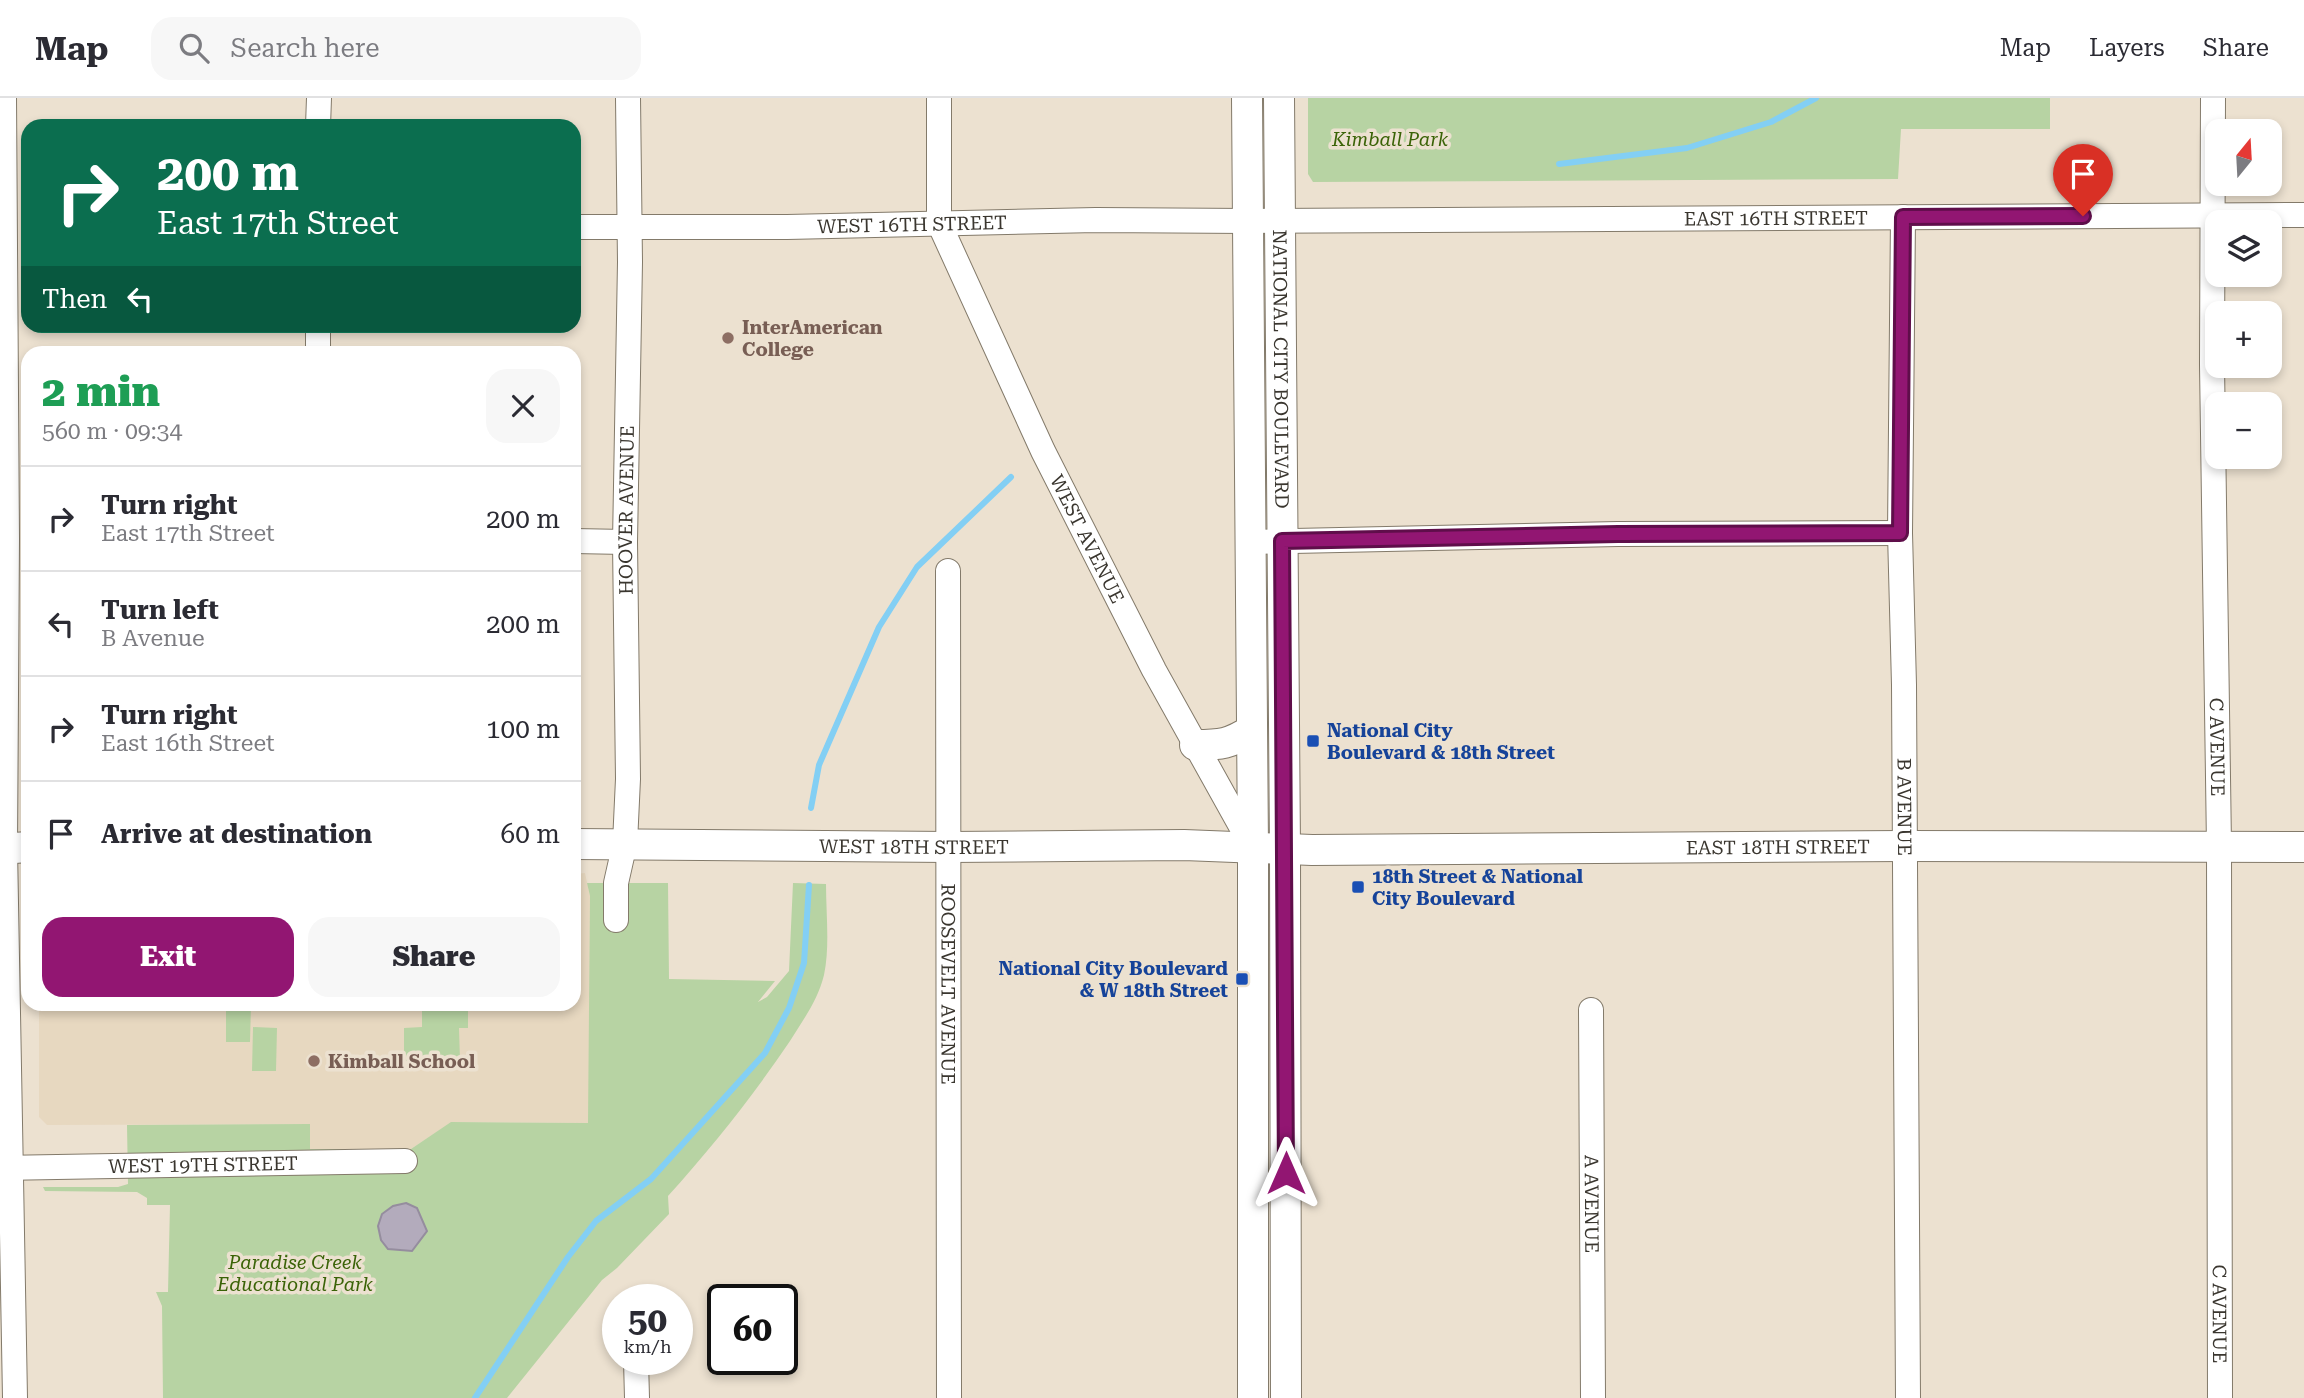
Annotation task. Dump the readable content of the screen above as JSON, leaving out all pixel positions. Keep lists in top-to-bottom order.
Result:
{
  "streets": {
    "main road": ["NATIONAL CITY BOULEVARD", "WEST 18TH STREET", "EAST 18TH STREET"],
    "street": [
      "EAST 16TH STREET",
      "WEST 16TH STREET",
      "HOOVER AVENUE",
      "WEST AVENUE",
      "C AVENUE",
      "B AVENUE",
      "ROOSEVELT AVENUE",
      "WEST 19TH STREET",
      "A AVENUE"
    ]
  },
  "crossings": [
    ["EAST 16TH STREET", "WEST 16TH STREET"],
    ["EAST 16TH STREET", "NATIONAL CITY BOULEVARD"],
    ["EAST 16TH STREET", "B AVENUE"],
    ["WEST 16TH STREET", "NATIONAL CITY BOULEVARD"],
    ["WEST 16TH STREET", "HOOVER AVENUE"],
    ["WEST 16TH STREET", "WEST AVENUE"],
    ["NATIONAL CITY BOULEVARD", "WEST AVENUE"],
    ["NATIONAL CITY BOULEVARD", "WEST 18TH STREET"],
    ["NATIONAL CITY BOULEVARD", "EAST 18TH STREET"],
    ["HOOVER AVENUE", "WEST 18TH STREET"],
    ["WEST AVENUE", "WEST 18TH STREET"],
    ["WEST AVENUE", "EAST 18TH STREET"],
    ["C AVENUE", "EAST 18TH STREET"],
    ["B AVENUE", "EAST 18TH STREET"],
    ["WEST 18TH STREET", "EAST 18TH STREET"],
    ["WEST 18TH STREET", "ROOSEVELT AVENUE"]
  ],
  "parks": ["Kimball Park", "Paradise Creek Educational Park"],
  "places": {
    "other": ["InterAmerican College", "Kimball School"],
    "transit": ["National City Boulevard & 18th Street", "18th Street & National City Boulevard", "National City Boulevard & W 18th Street"]
  },
  "north": "top",
  "page": {
    "header": "Map",
    "search": "Search here",
    "nav": ["Map", "Layers", "Share"],
    "map_buttons": ["+", "−"],
    "turn": ["200 m", "East 17th Street"],
    "then": "Then",
    "heading": ["2 min", "560 m · 09:34"],
    "list": [
      {
        "name": "Turn right",
        "note": "East 17th Street",
        "value": "200 m"
      },
      {
        "name": "Turn left",
        "note": "B Avenue",
        "value": "200 m"
      },
      {
        "name": "Turn right",
        "note": "East 16th Street",
        "value": "100 m"
      },
      {
        "name": "Arrive at destination",
        "value": "60 m"
      }
    ],
    "buttons": ["Exit", "Share"],
    "speed": "50 km/h",
    "limit": "60"
  }
}
